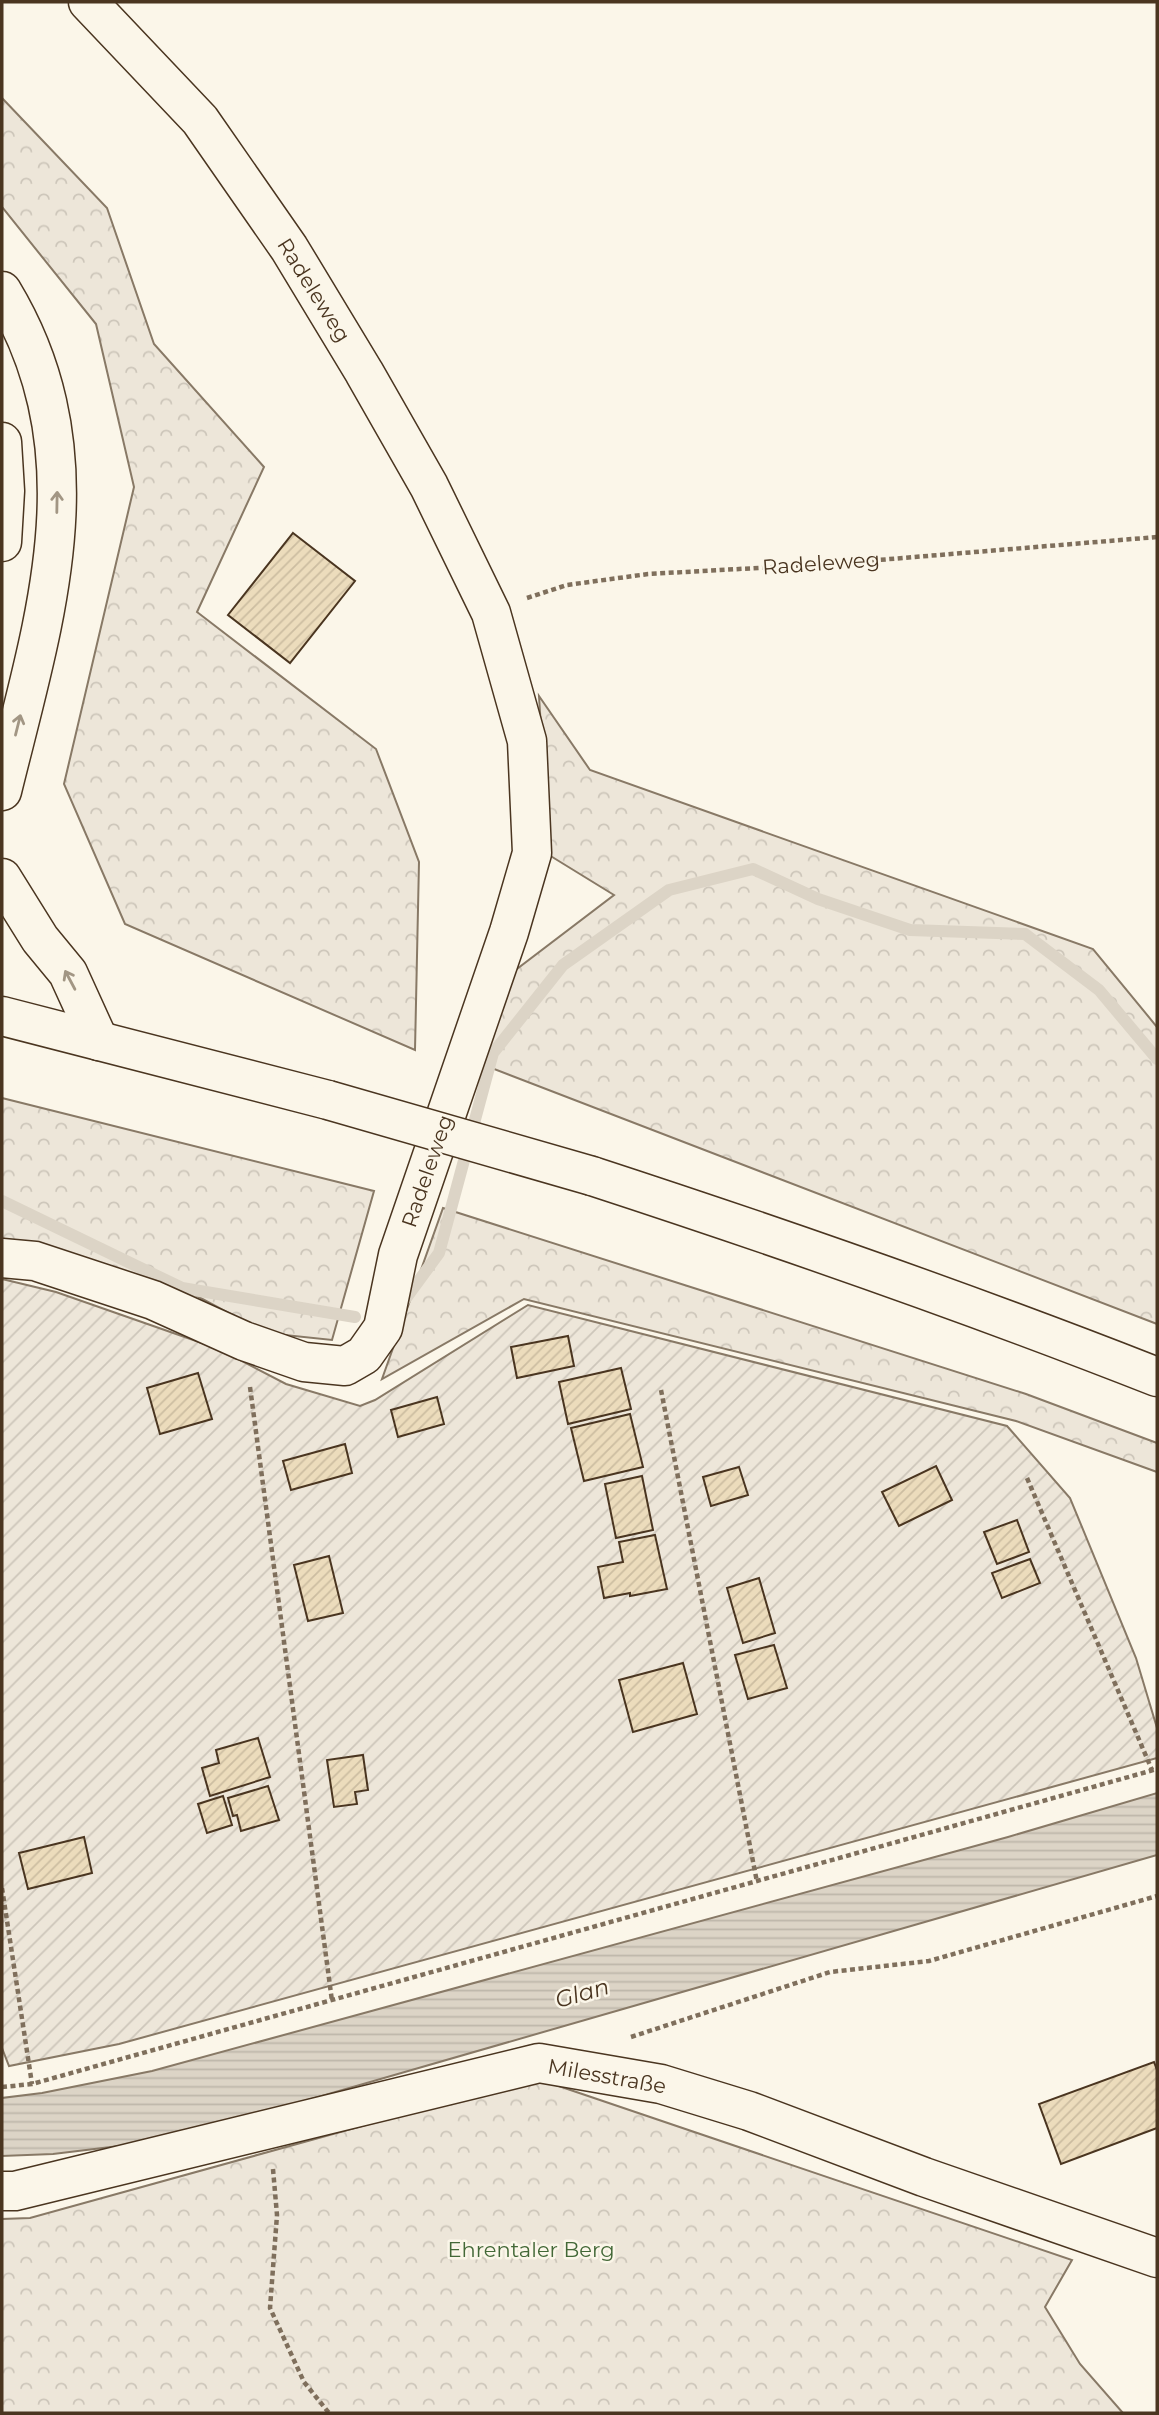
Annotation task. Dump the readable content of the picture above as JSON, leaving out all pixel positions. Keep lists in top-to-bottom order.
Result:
{
  "streets": {
    "main road": ["Radeleweg", "Milesstraße"]
  },
  "water": ["Glan"],
  "parks": ["Ehrentaler Berg"]
}
